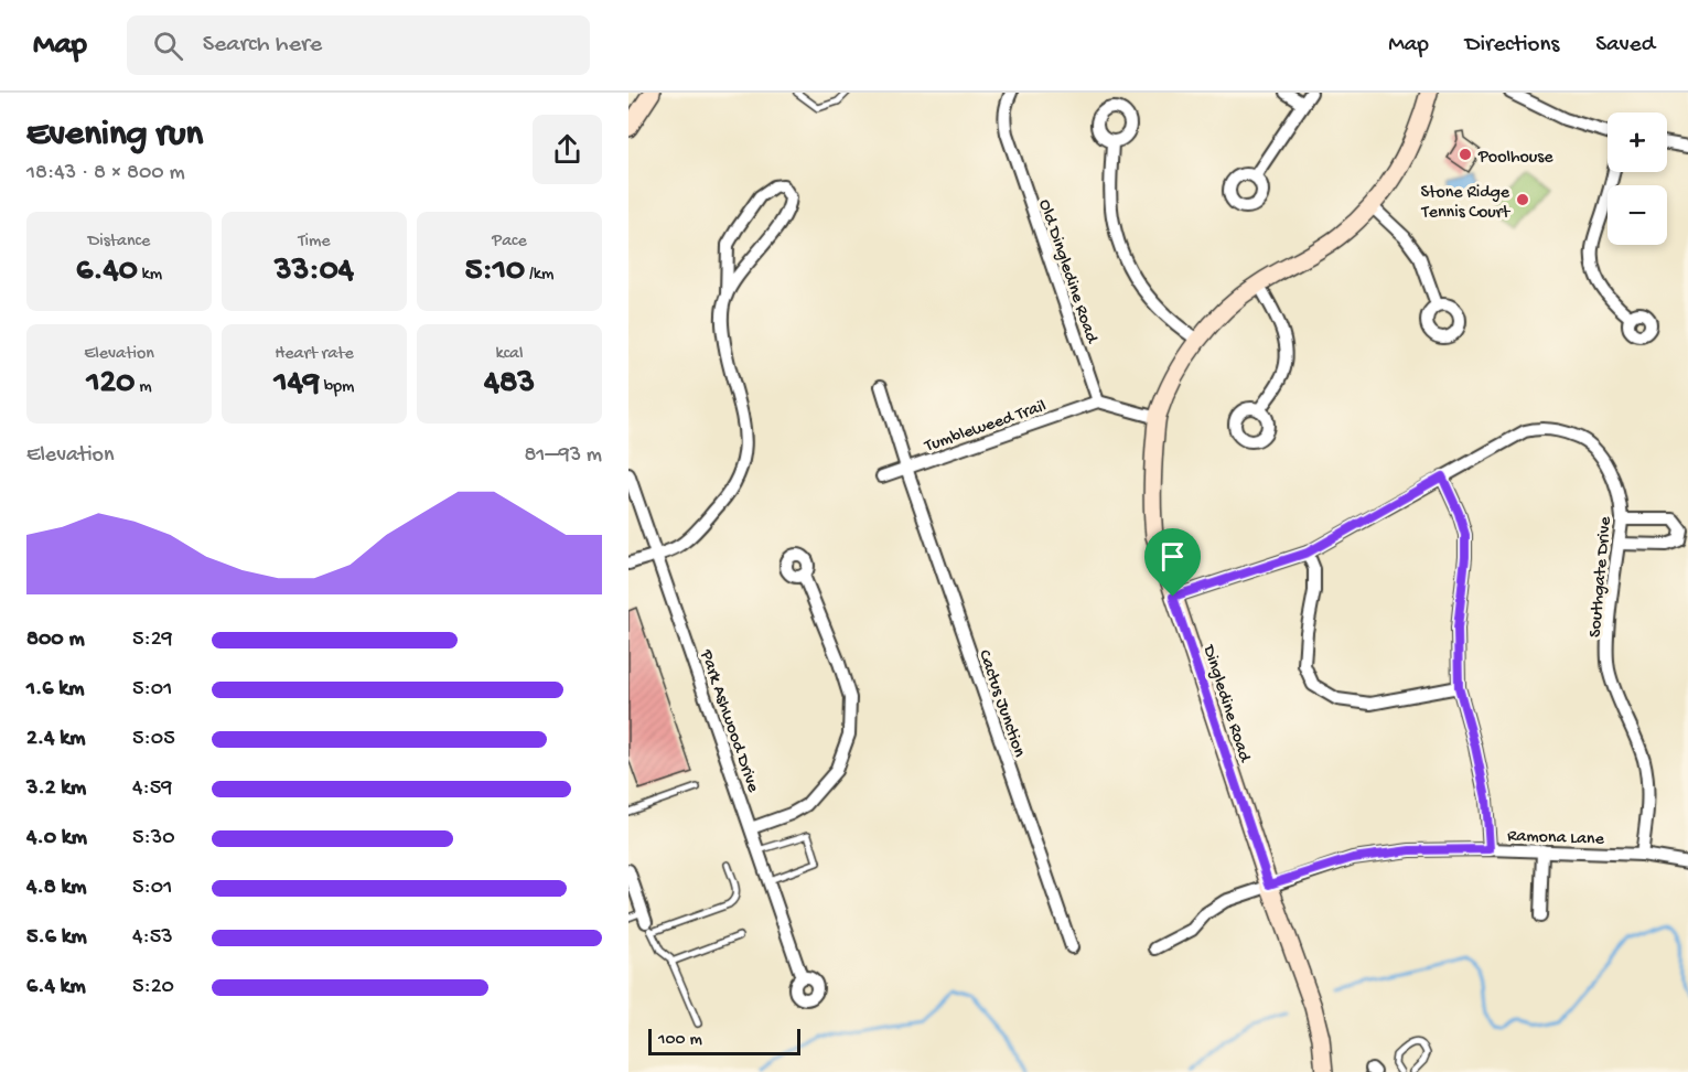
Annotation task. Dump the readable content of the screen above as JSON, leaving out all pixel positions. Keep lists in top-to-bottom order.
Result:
{
  "streets": {
    "street": [
      "Old Dingledine Road",
      "Tumbleweed Trail",
      "Southgate Drive",
      "Cactus Junction",
      "Dingledine Road",
      "Park Ashwood Drive",
      "Ramona Lane"
    ]
  },
  "crossings": [
    ["Old Dingledine Road", "Tumbleweed Trail"],
    ["Tumbleweed Trail", "Cactus Junction"],
    ["Southgate Drive", "Dingledine Road"],
    ["Southgate Drive", "Ramona Lane"],
    ["Dingledine Road", "Ramona Lane"]
  ],
  "places": ["Poolhouse", "Stone Ridge Tennis Court"],
  "scale_bar": "100 m",
  "page": {
    "header": "Map",
    "search": "Search here",
    "nav": ["Map", "Directions", "Saved"],
    "heading": ["Evening run", "18:43 · 8 × 800 m"],
    "map_buttons": ["+", "−"],
    "stats": [
      ["Distance", "6.40 km"],
      ["Time", "33:04"],
      ["Pace", "5:10 /km"],
      ["Elevation", "120 m"],
      ["Heart rate", "149 bpm"],
      ["kcal", "483"]
    ],
    "chart": ["Elevation", "81–93 m"],
    "list": [
      {
        "name": "800 m",
        "note": "5:29"
      },
      {
        "name": "1.6 km",
        "note": "5:01"
      },
      {
        "name": "2.4 km",
        "note": "5:05"
      },
      {
        "name": "3.2 km",
        "note": "4:59"
      },
      {
        "name": "4.0 km",
        "note": "5:30"
      },
      {
        "name": "4.8 km",
        "note": "5:01"
      },
      {
        "name": "5.6 km",
        "note": "4:53"
      },
      {
        "name": "6.4 km",
        "note": "5:20"
      }
    ],
    "scale": "100 m"
  }
}
